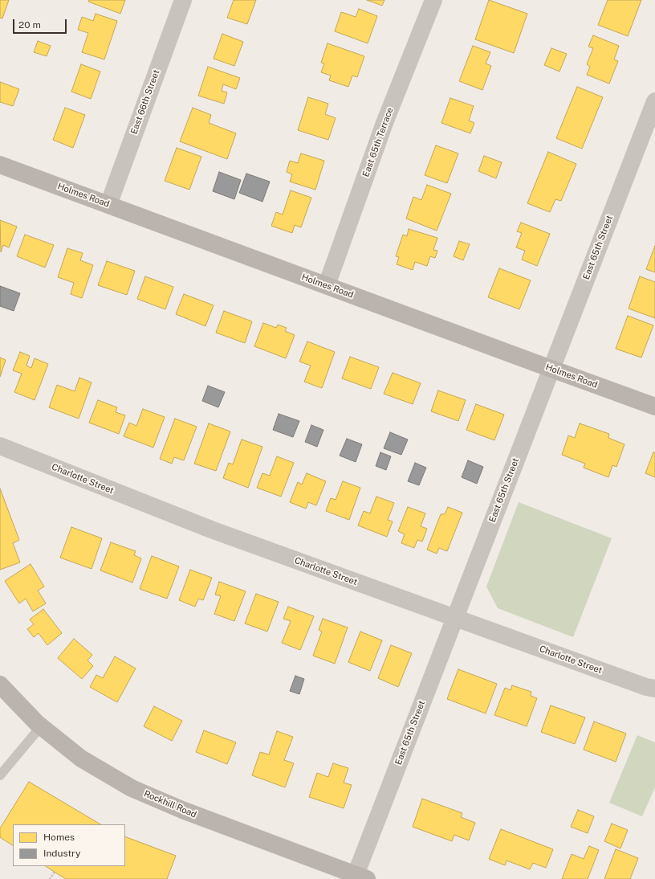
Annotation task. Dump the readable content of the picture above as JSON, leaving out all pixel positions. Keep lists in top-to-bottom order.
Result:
{
  "streets": {
    "main road": ["Holmes Road", "Rockhill Road"],
    "street": [
      "East 66th Street",
      "East 65th Terrace",
      "East 65th Street",
      "Charlotte Street"
    ]
  },
  "crossings": [
    ["East 66th Street", "Holmes Road"],
    ["East 65th Terrace", "Holmes Road"],
    ["Holmes Road", "East 65th Street"],
    ["East 65th Street", "Charlotte Street"],
    ["East 65th Street", "Rockhill Road"]
  ],
  "legend": ["Homes", "Industry"],
  "scale_bar": "20 m"
}
